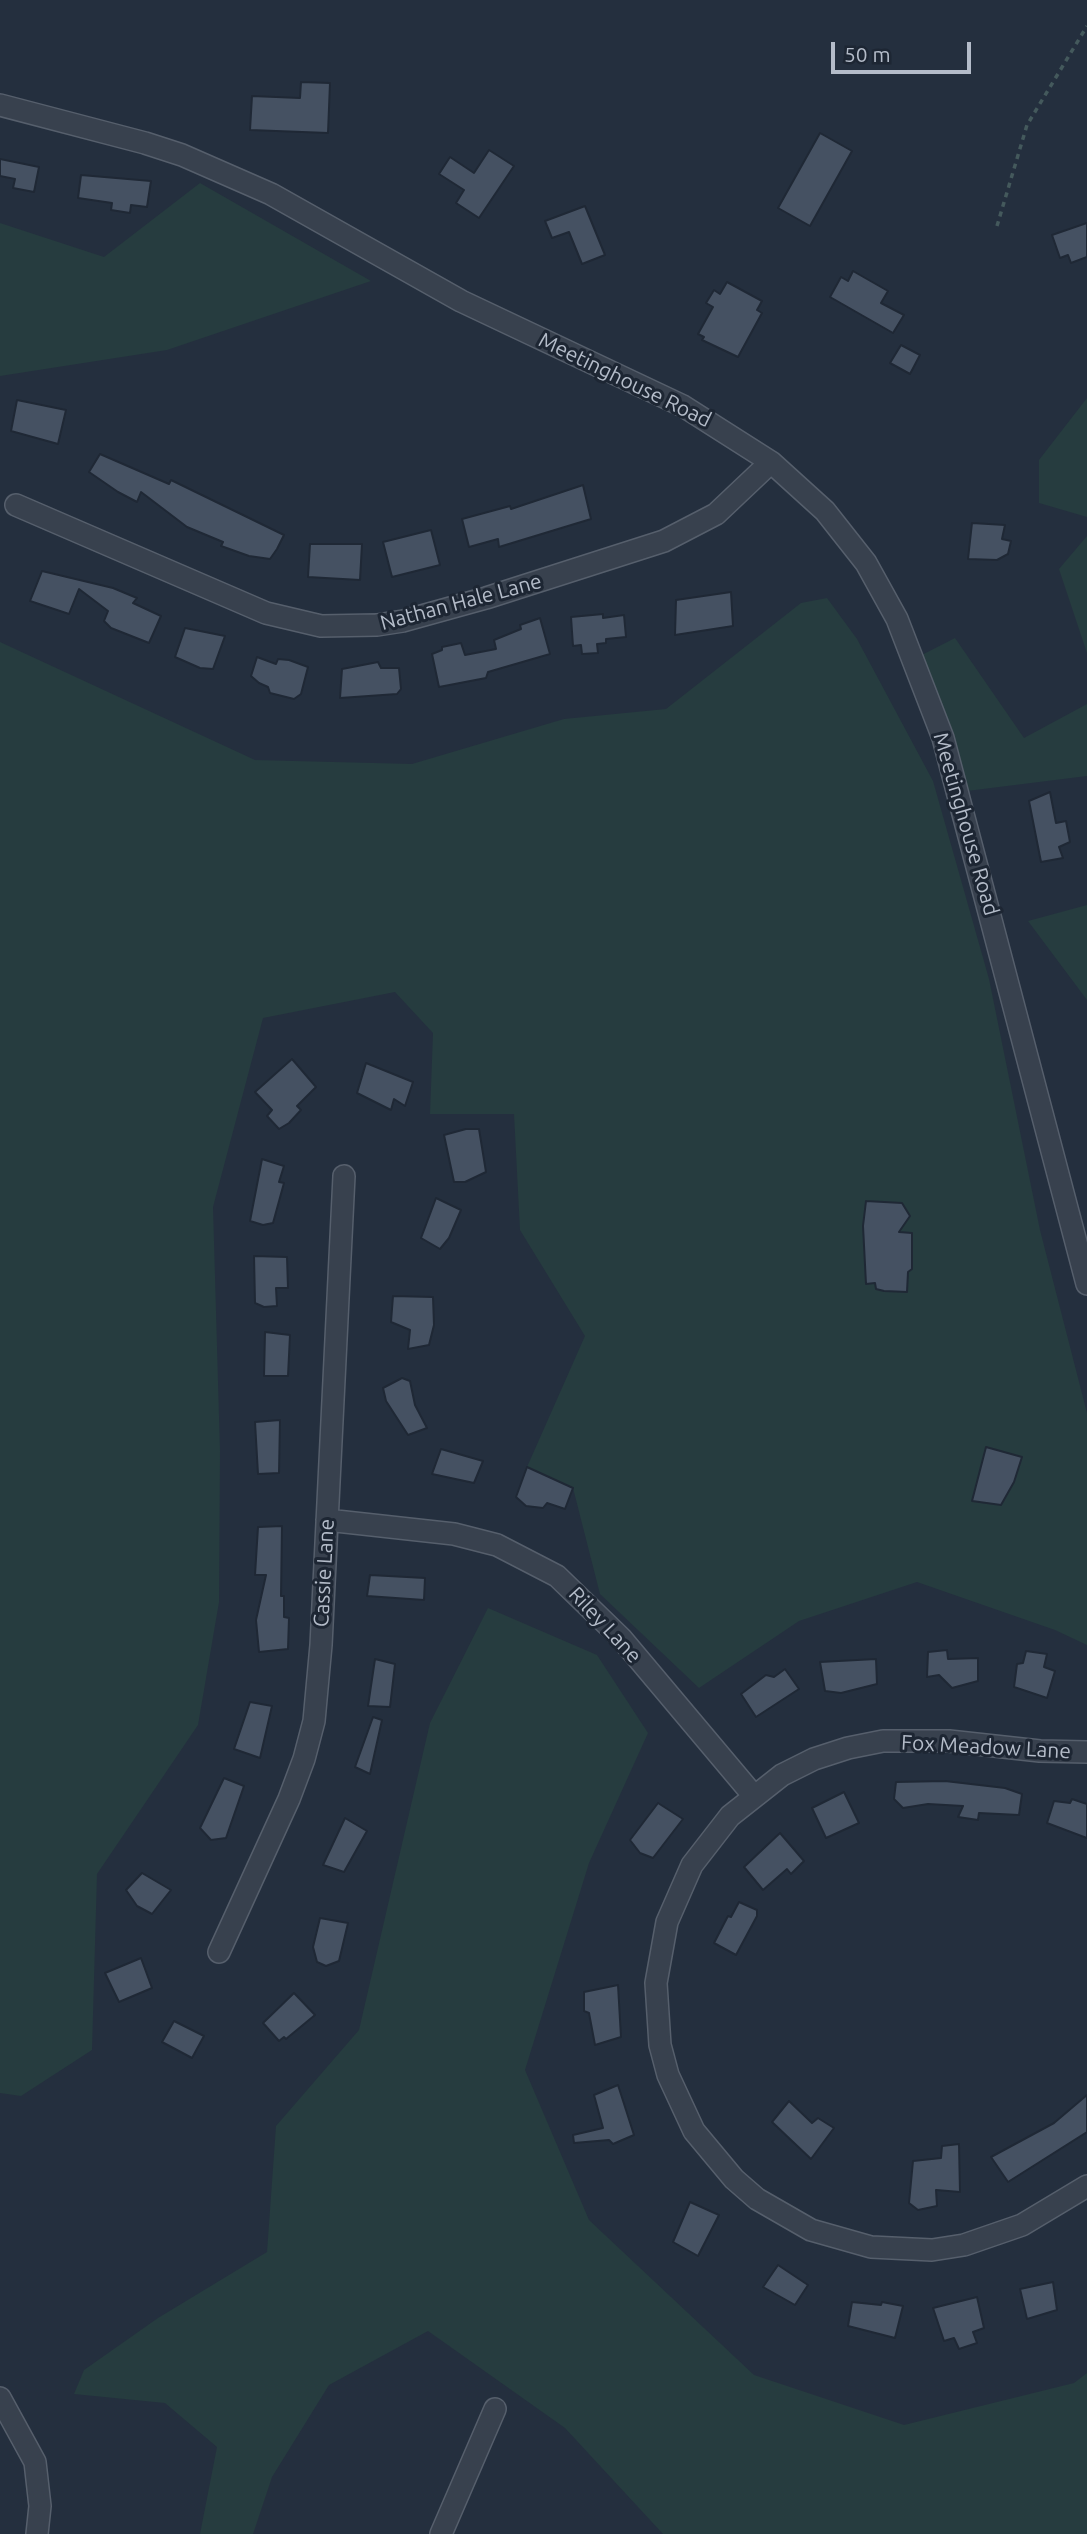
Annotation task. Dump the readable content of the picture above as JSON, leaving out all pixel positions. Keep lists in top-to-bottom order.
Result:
{
  "streets": {
    "street": [
      "Meetinghouse Road",
      "Nathan Hale Lane",
      "Cassie Lane",
      "Riley Lane",
      "Fox Meadow Lane"
    ]
  },
  "crossings": [
    ["Meetinghouse Road", "Nathan Hale Lane"],
    ["Cassie Lane", "Riley Lane"],
    ["Riley Lane", "Fox Meadow Lane"]
  ],
  "scale_bar": "50 m"
}
